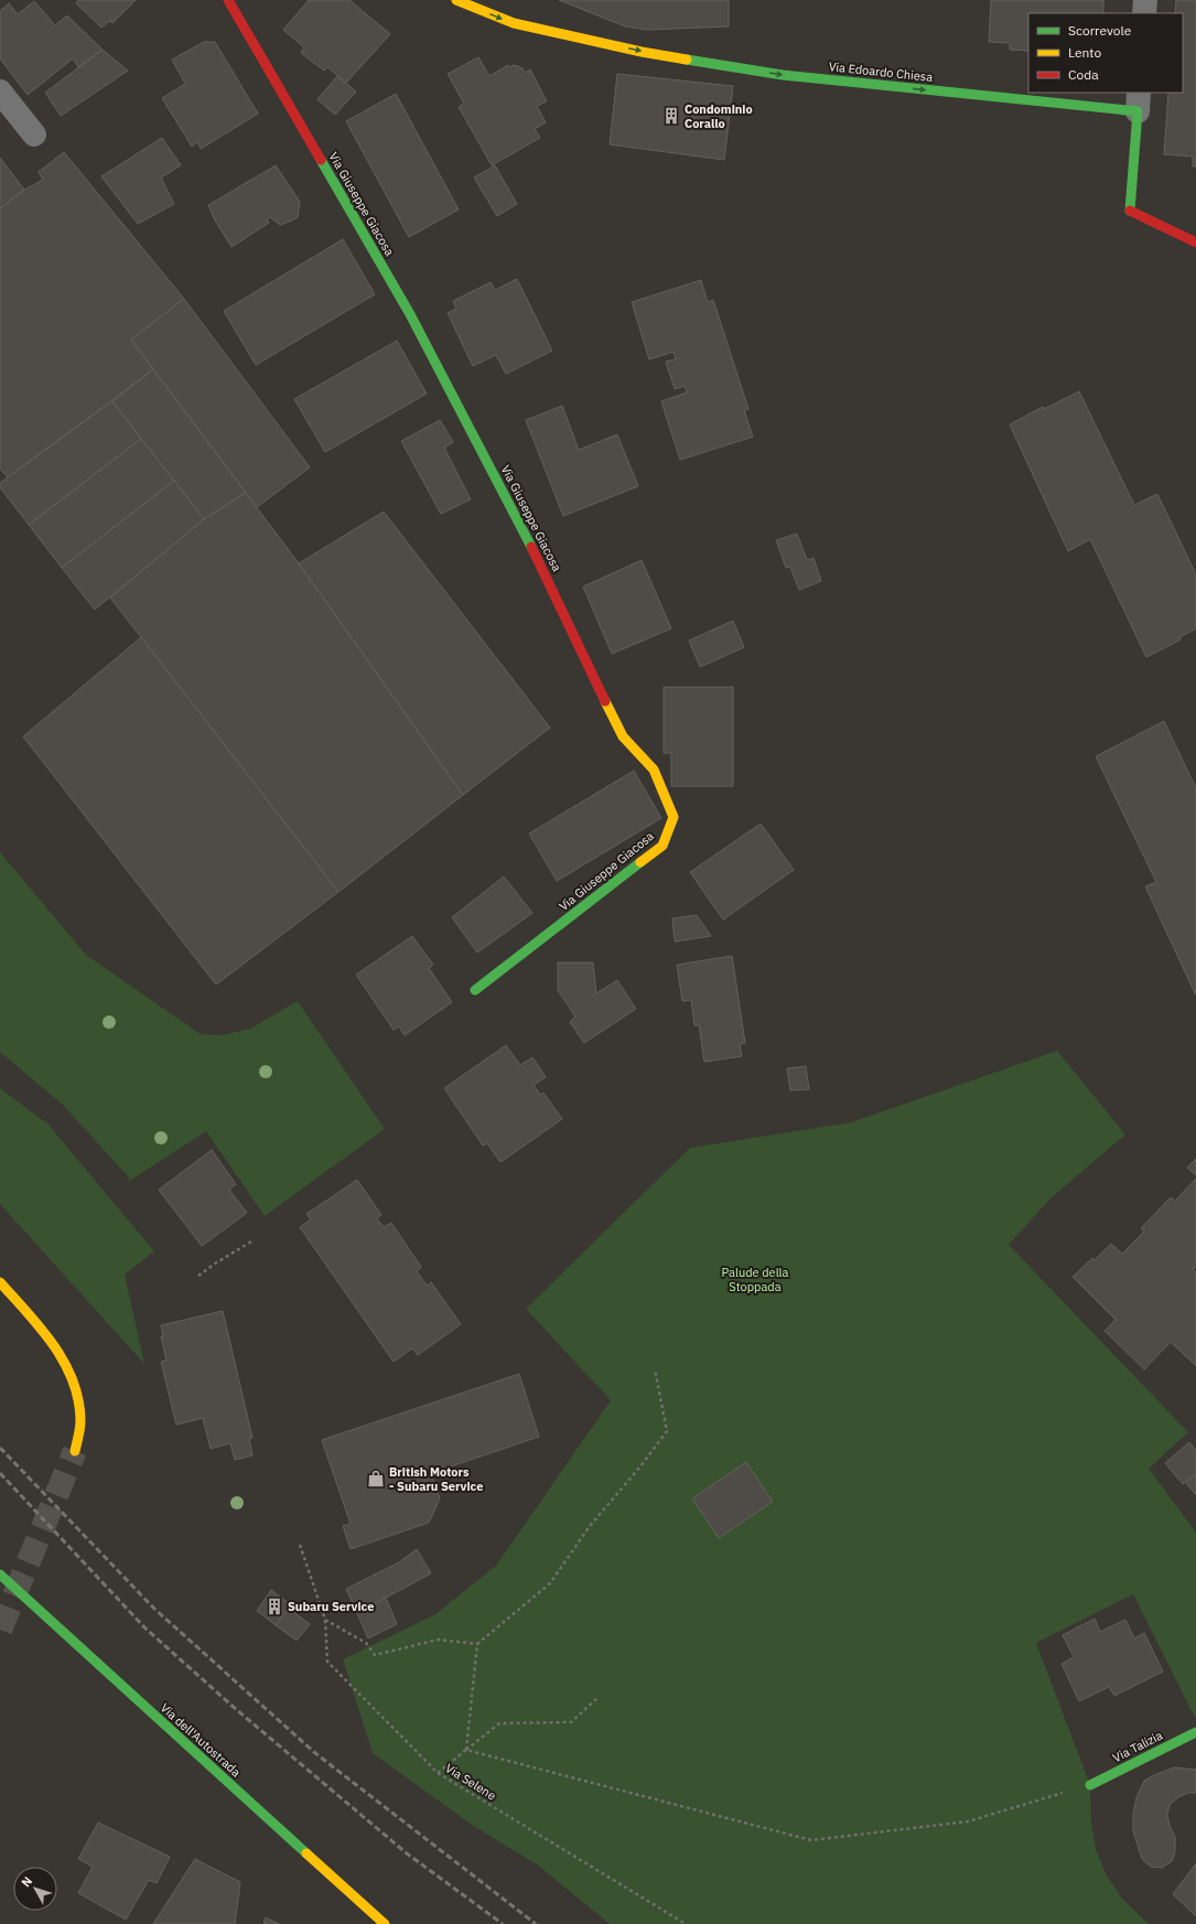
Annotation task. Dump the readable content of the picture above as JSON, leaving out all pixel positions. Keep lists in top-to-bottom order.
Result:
{
  "streets": {
    "main road": [
      "Via Edoardo Chiesa",
      "Via Giuseppe Giacosa",
      "Via dell'Autostrada",
      "Via Talizia"
    ],
    "path": ["Via Selene"]
  },
  "one_way": ["Via Edoardo Chiesa"],
  "parks": ["Palude della Stoppada"],
  "places": {
    "building": ["Condominio Corallo", "Subaru Service"],
    "shop": ["British Motors - Subaru Service"]
  },
  "legend": ["Scorrevole", "Lento", "Coda"],
  "north": "top left"
}
